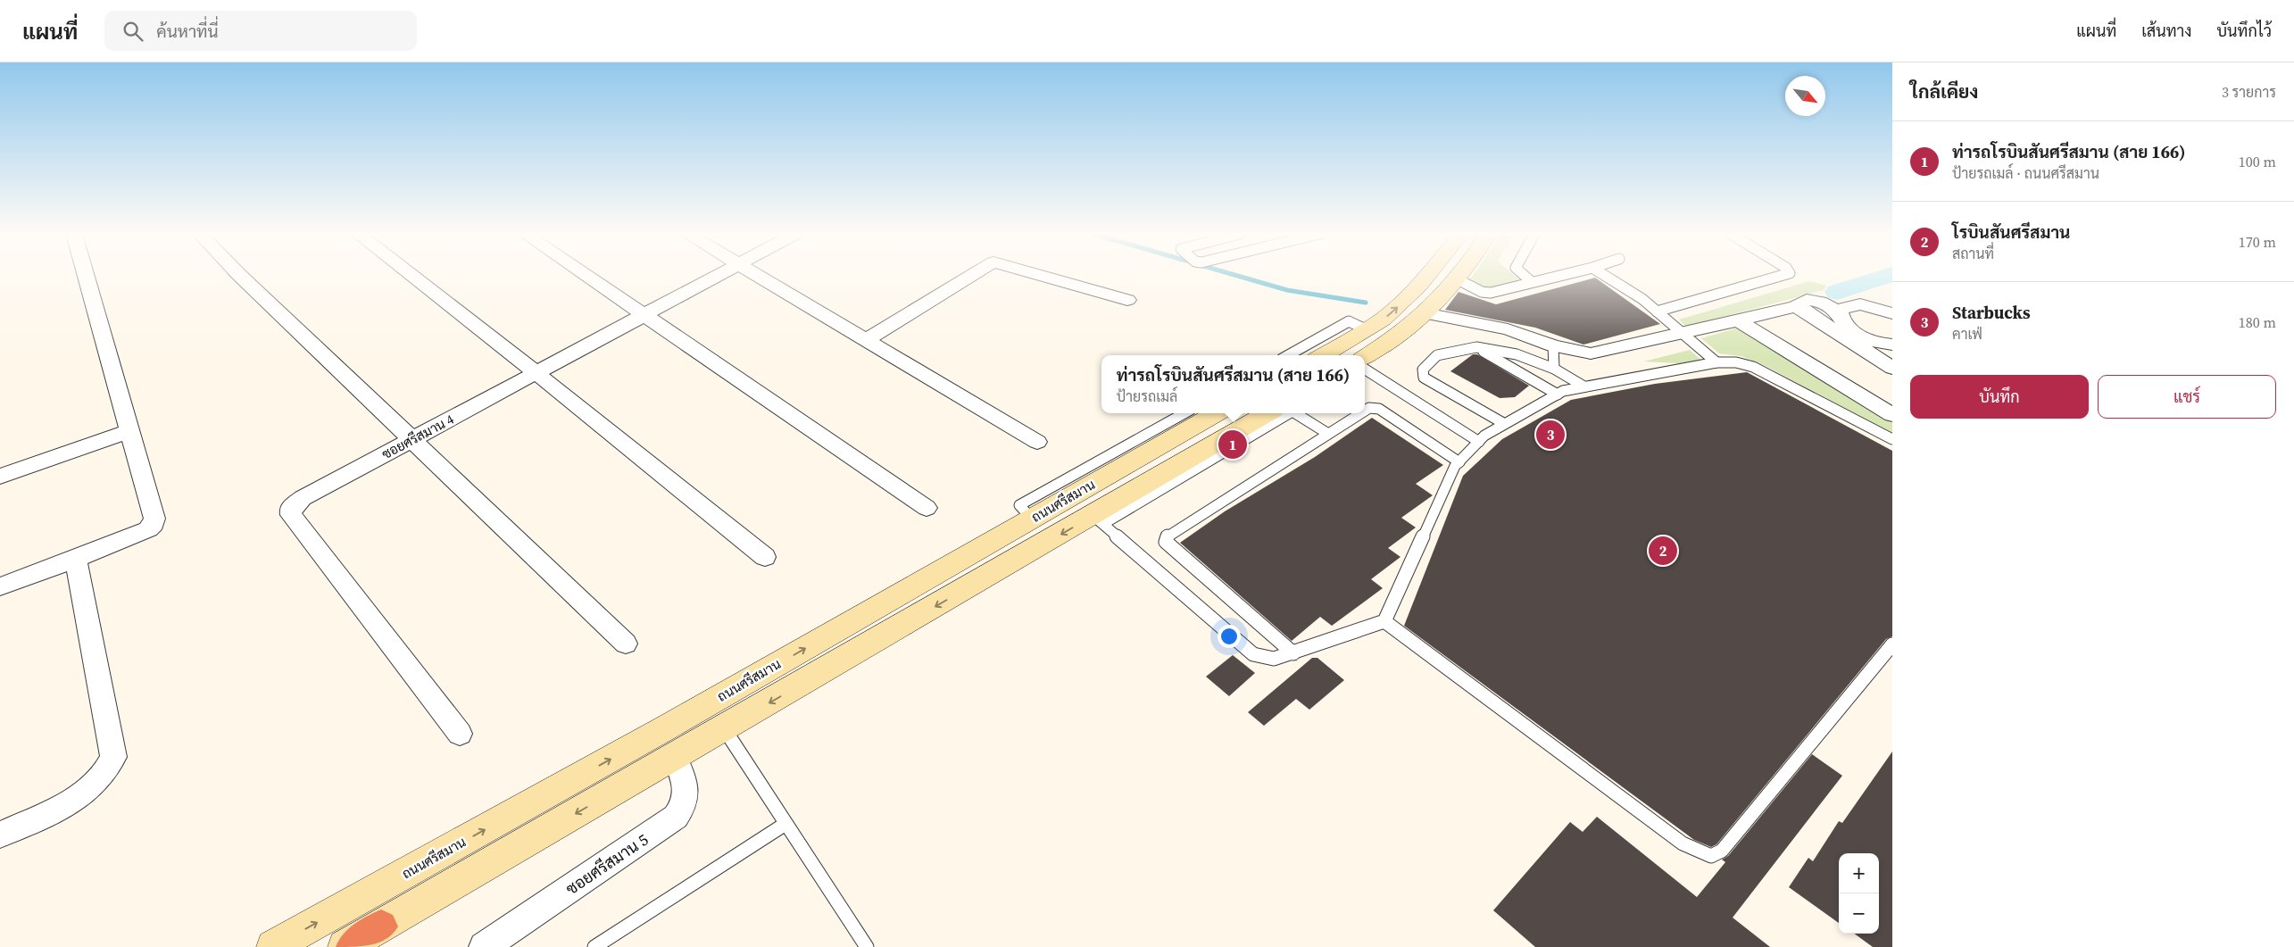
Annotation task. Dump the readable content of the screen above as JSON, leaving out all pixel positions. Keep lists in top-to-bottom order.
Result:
{
  "streets": {
    "main road": ["ถนนศรีสมาน"],
    "street": ["ซอยศรีสมาน 4", "ซอยศรีสมาน 5"]
  },
  "crossings": [
    ["ถนนศรีสมาน", "ซอยศรีสมาน 5"]
  ],
  "north": "bottom right",
  "page": {
    "header": "แผนที่",
    "search": "ค้นหาที่นี่",
    "nav": ["แผนที่", "เส้นทาง", "บันทึกไว้"],
    "heading": ["ใกล้เคียง", "3 รายการ"],
    "list": [
      {
        "mark": "1",
        "name": "ท่ารถโรบินสันศรีสมาน (สาย 166)",
        "note": "ป้ายรถเมล์ · ถนนศรีสมาน",
        "value": "100 m"
      },
      {
        "mark": "2",
        "name": "โรบินสันศรีสมาน",
        "note": "สถานที่",
        "value": "170 m"
      },
      {
        "mark": "3",
        "name": "Starbucks",
        "note": "คาเฟ่",
        "value": "180 m"
      }
    ],
    "popup": ["ท่ารถโรบินสันศรีสมาน (สาย 166)", "ป้ายรถเมล์"],
    "buttons": ["บันทึก", "แชร์"],
    "pins": ["3", "1", "2"],
    "map_buttons": ["+", "−"]
  }
}
